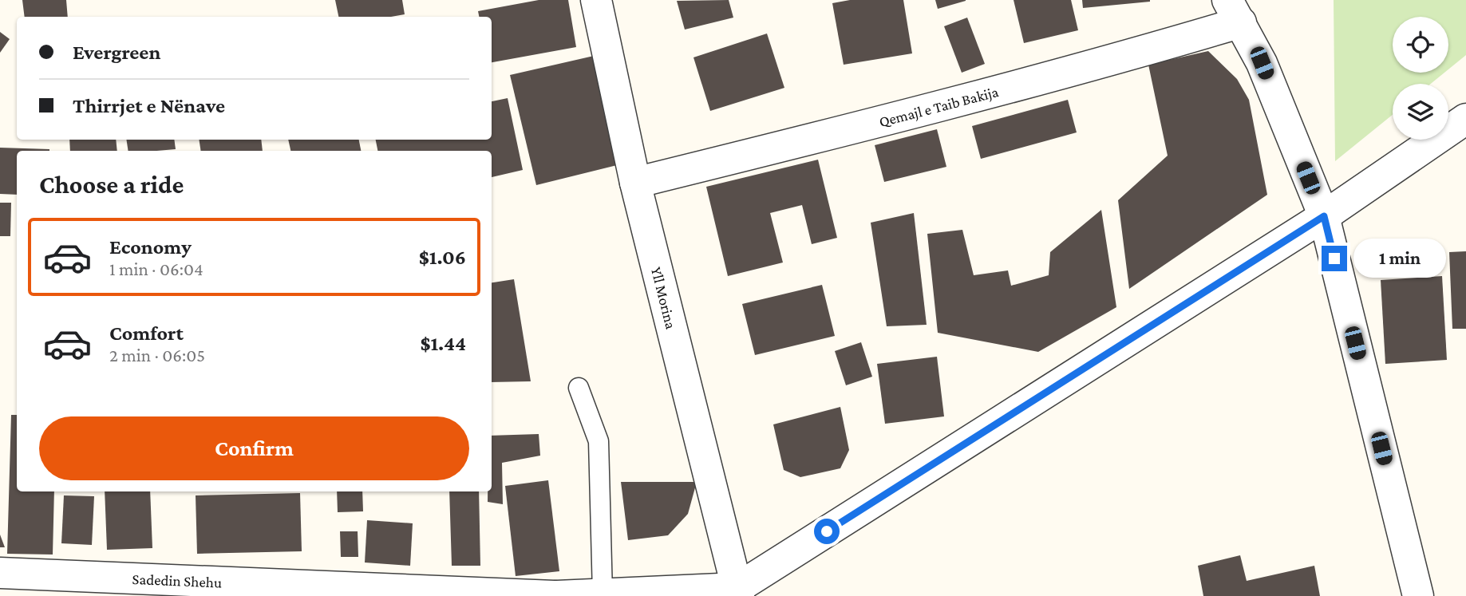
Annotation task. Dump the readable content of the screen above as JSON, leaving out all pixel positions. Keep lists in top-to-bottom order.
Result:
{
  "streets": {
    "street": ["Qemajl e Taib Bakija", "Yll Morina", "Sadedin Shehu"]
  },
  "crossings": [
    ["Qemajl e Taib Bakija", "Yll Morina"],
    ["Yll Morina", "Sadedin Shehu"]
  ],
  "page": {
    "banner": ["Evergreen", "Thirrjet e Nënave"],
    "heading": "Choose a ride",
    "list": [
      {
        "name": "Economy",
        "note": "1 min · 06:04",
        "value": "$1.06"
      },
      {
        "name": "Comfort",
        "note": "2 min · 06:05",
        "value": "$1.44"
      }
    ],
    "bubble": "1 min",
    "buttons": "Confirm"
  }
}
